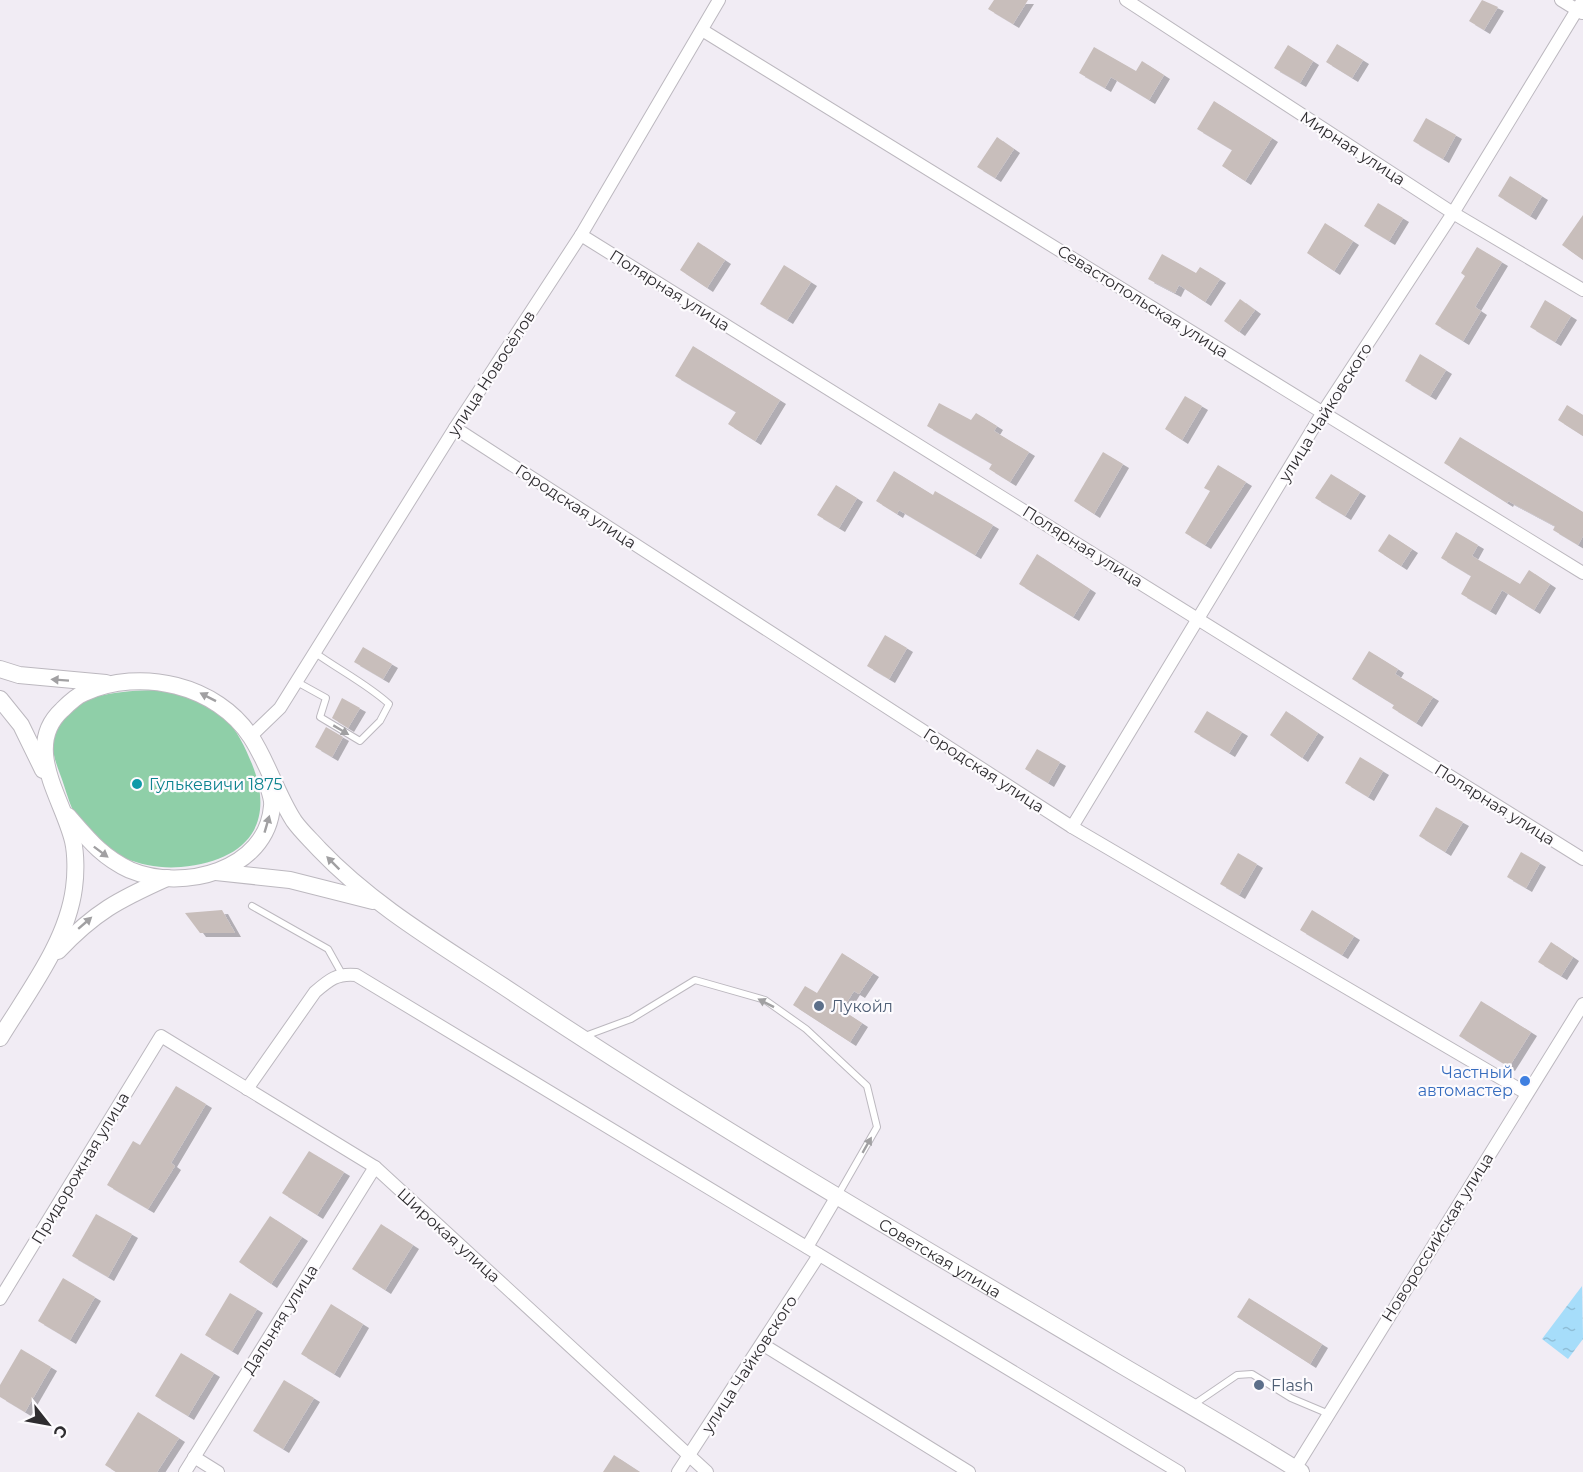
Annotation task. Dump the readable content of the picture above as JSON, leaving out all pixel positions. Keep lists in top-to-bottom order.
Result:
{
  "streets": {
    "main road": ["Советская улица"],
    "street": [
      "Мирная улица",
      "Полярная улица",
      "Севастопольская улица",
      "улица Новосёлов",
      "улица Чайковского",
      "Городская улица",
      "Придорожная улица",
      "Широкая улица",
      "Новороссийская улица",
      "Дальняя улица"
    ]
  },
  "crossings": [
    ["Мирная улица", "улица Чайковского"],
    ["Полярная улица", "улица Новосёлов"],
    ["Полярная улица", "улица Чайковского"],
    ["Севастопольская улица", "улица Новосёлов"],
    ["Севастопольская улица", "улица Чайковского"],
    ["улица Новосёлов", "Городская улица"],
    ["улица Чайковского", "Городская улица"],
    ["улица Чайковского", "Широкая улица"],
    ["Городская улица", "Новороссийская улица"],
    ["Придорожная улица", "Широкая улица"],
    ["Широкая улица", "Дальняя улица"],
    ["Новороссийская улица", "Советская улица"]
  ],
  "places": [
    "Гулькевичи 1875",
    "Лукойл",
    "Частный автомастер",
    "Flash"
  ],
  "north": "bottom right"
}
